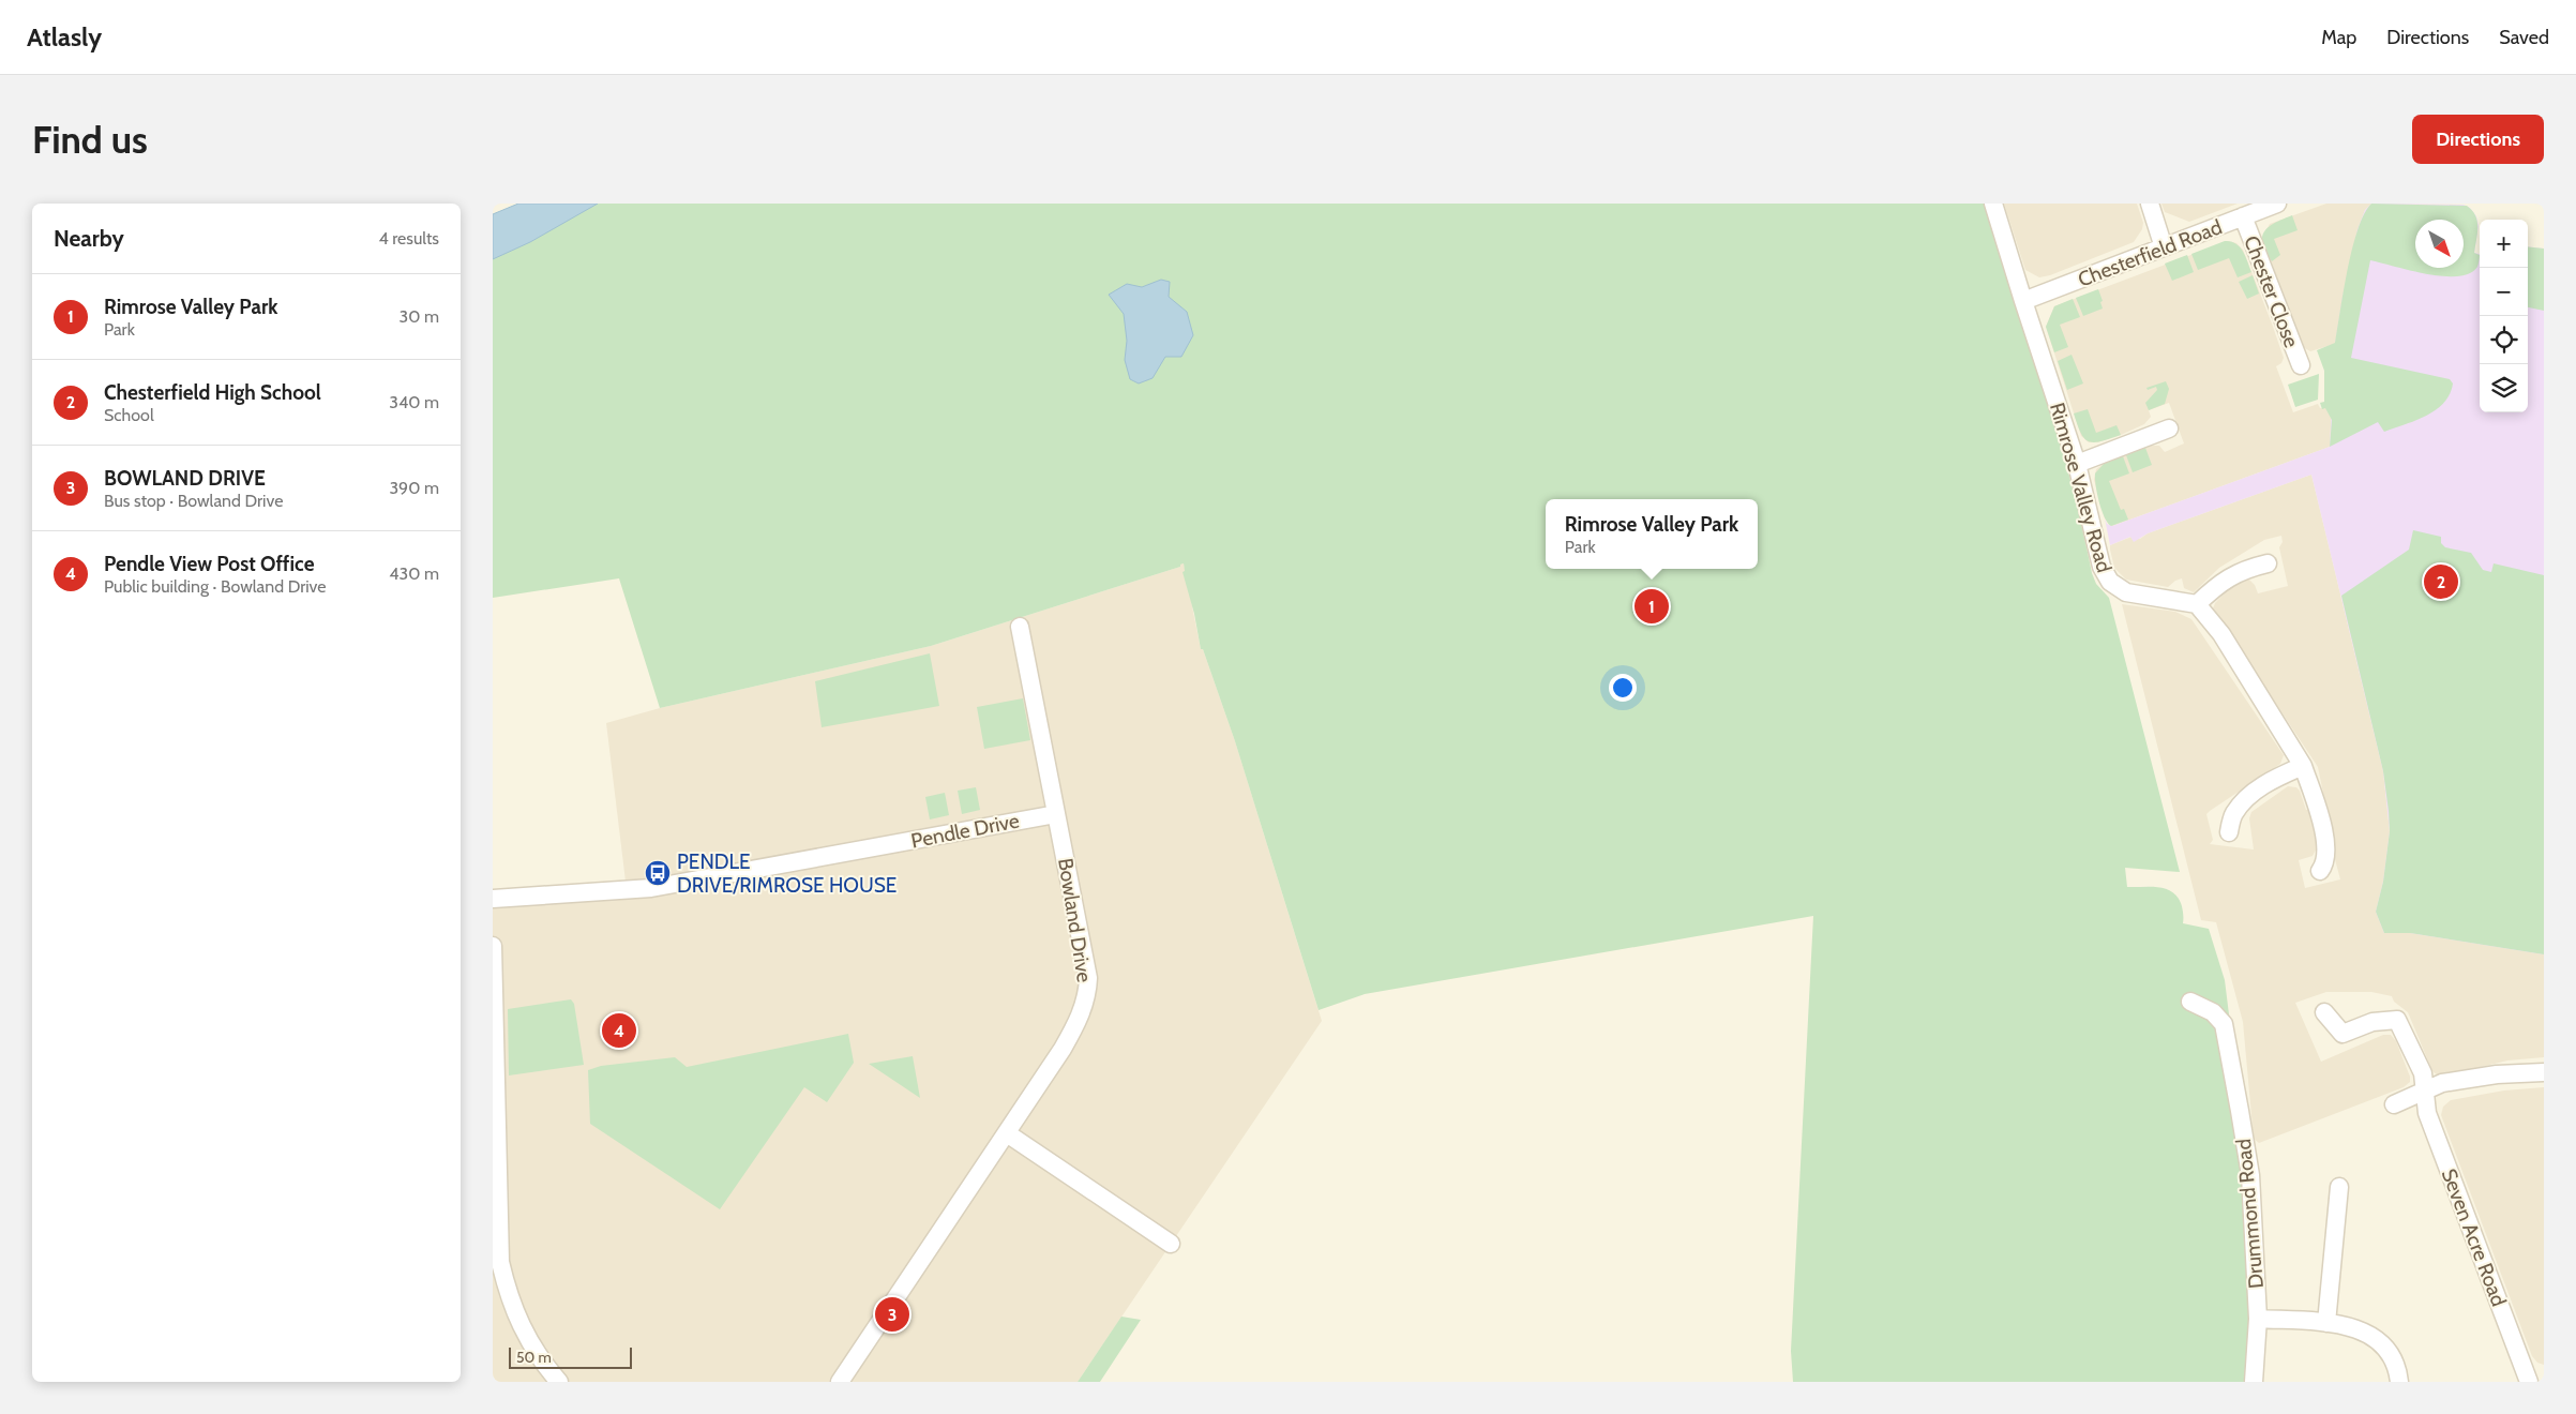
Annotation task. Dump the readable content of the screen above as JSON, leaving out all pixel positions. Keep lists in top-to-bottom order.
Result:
{
  "streets": {
    "street": [
      "Chesterfield Road",
      "Chester Close",
      "Rimrose Valley Road",
      "Pendle Drive",
      "Bowland Drive",
      "Drummond Road",
      "Seven Acre Road"
    ]
  },
  "crossings": [
    ["Chesterfield Road", "Chester Close"],
    ["Chesterfield Road", "Rimrose Valley Road"],
    ["Pendle Drive", "Bowland Drive"]
  ],
  "places": {
    "bus stop": ["PENDLE DRIVE/RIMROSE HOUSE"]
  },
  "scale_bar": "50 m",
  "north": "bottom right",
  "page": {
    "header": "Atlasly",
    "nav": ["Map", "Directions", "Saved"],
    "buttons": "Directions",
    "title": "Find us",
    "heading": ["Nearby", "4 results"],
    "map_buttons": ["+", "−"],
    "list": [
      {
        "mark": "1",
        "name": "Rimrose Valley Park",
        "note": "Park",
        "value": "30 m"
      },
      {
        "mark": "2",
        "name": "Chesterfield High School",
        "note": "School",
        "value": "340 m"
      },
      {
        "mark": "3",
        "name": "BOWLAND DRIVE",
        "note": "Bus stop · Bowland Drive",
        "value": "390 m"
      },
      {
        "mark": "4",
        "name": "Pendle View Post Office",
        "note": "Public building · Bowland Drive",
        "value": "430 m"
      }
    ],
    "popup": ["Rimrose Valley Park", "Park"],
    "pins": [
      "2",
      "1",
      "4",
      "3"
    ],
    "scale": "50 m"
  }
}
